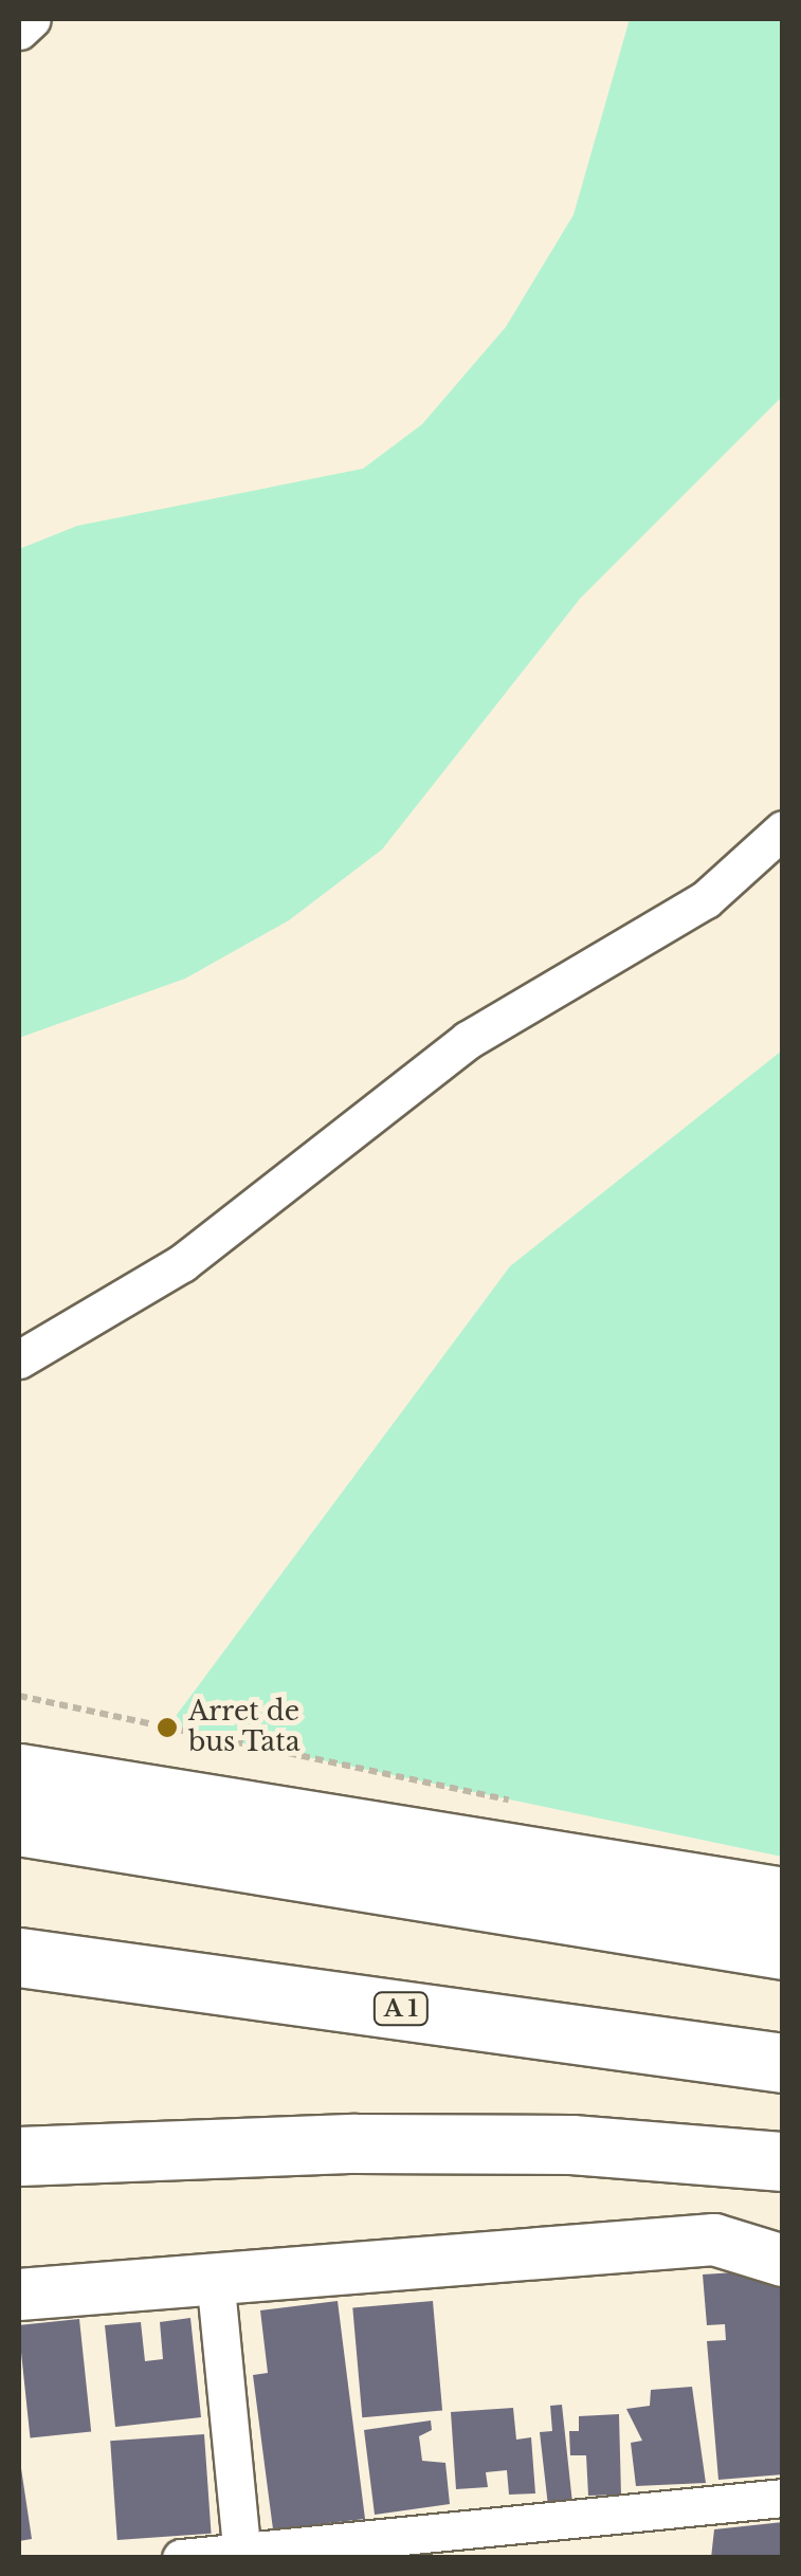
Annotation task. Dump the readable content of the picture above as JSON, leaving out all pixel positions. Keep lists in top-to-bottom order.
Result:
{
  "streets": {
    "highway": ["A 1"]
  },
  "places": ["Arret de bus Tata"]
}
